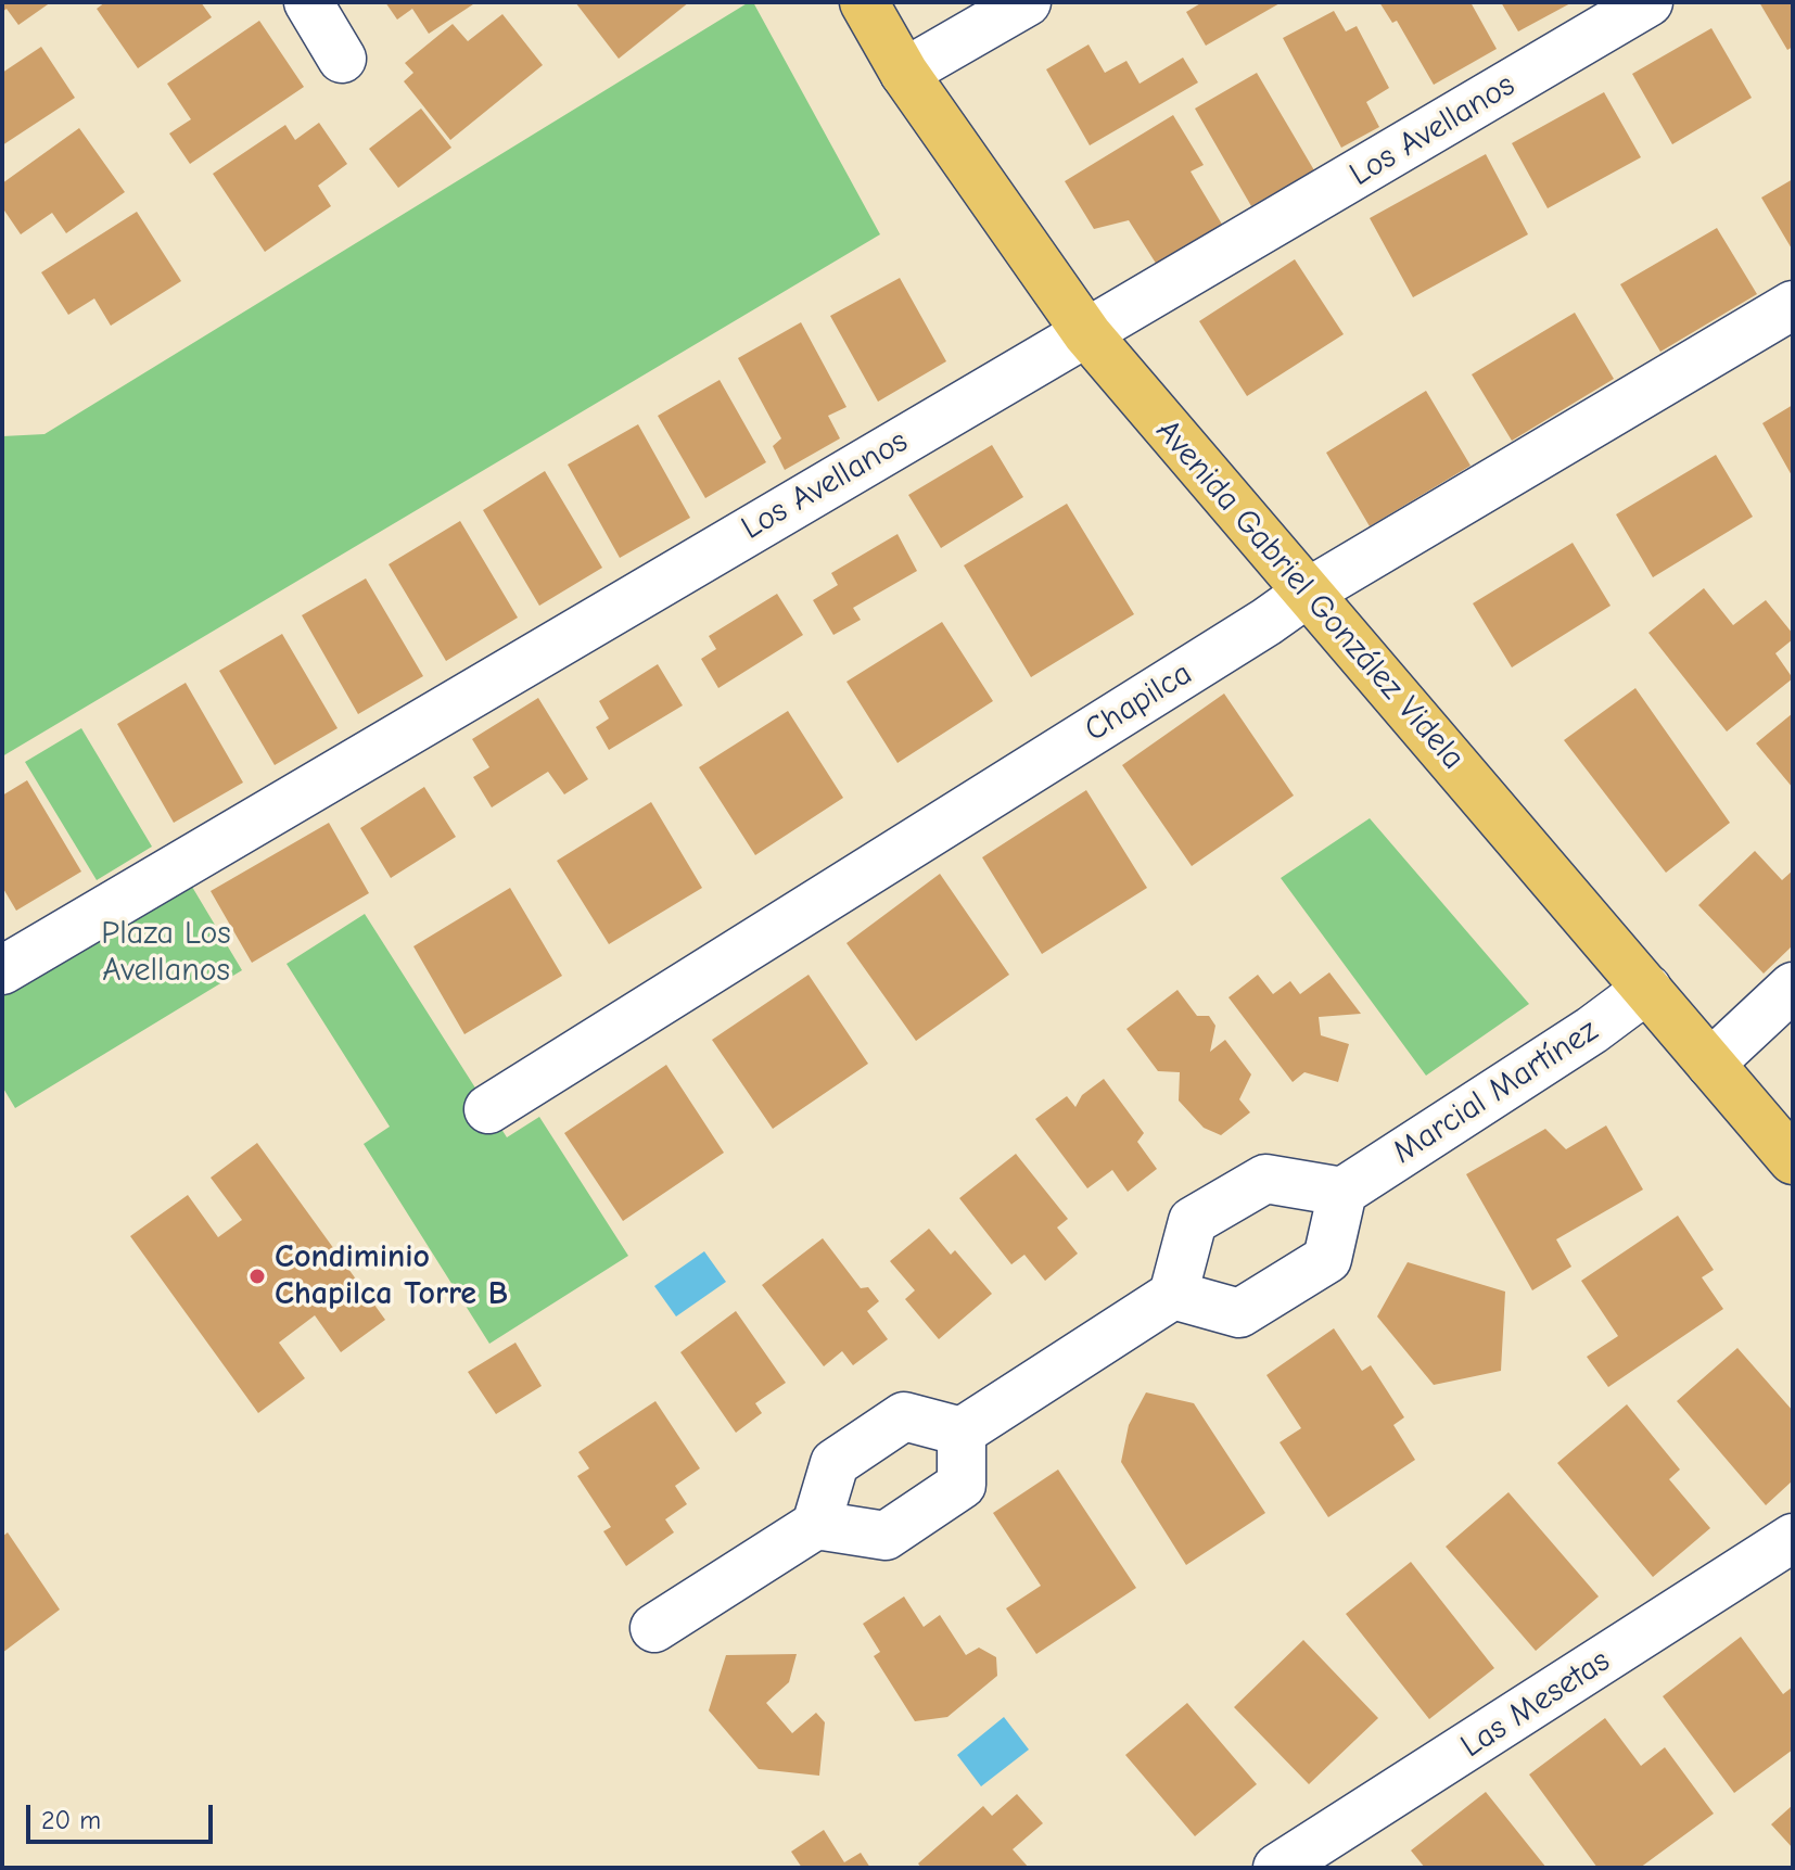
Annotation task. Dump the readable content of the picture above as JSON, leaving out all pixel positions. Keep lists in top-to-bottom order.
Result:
{
  "streets": {
    "main road": ["Avenida Gabriel González Videla"],
    "street": [
      "Los Avellanos",
      "Chapilca",
      "Marcial Martínez",
      "Las Mesetas"
    ]
  },
  "crossings": [
    ["Los Avellanos", "Avenida Gabriel González Videla"],
    ["Avenida Gabriel González Videla", "Chapilca"],
    ["Avenida Gabriel González Videla", "Marcial Martínez"]
  ],
  "parks": ["Plaza Los Avellanos"],
  "places": ["Condiminio Chapilca Torre B"],
  "scale_bar": "20 m"
}
